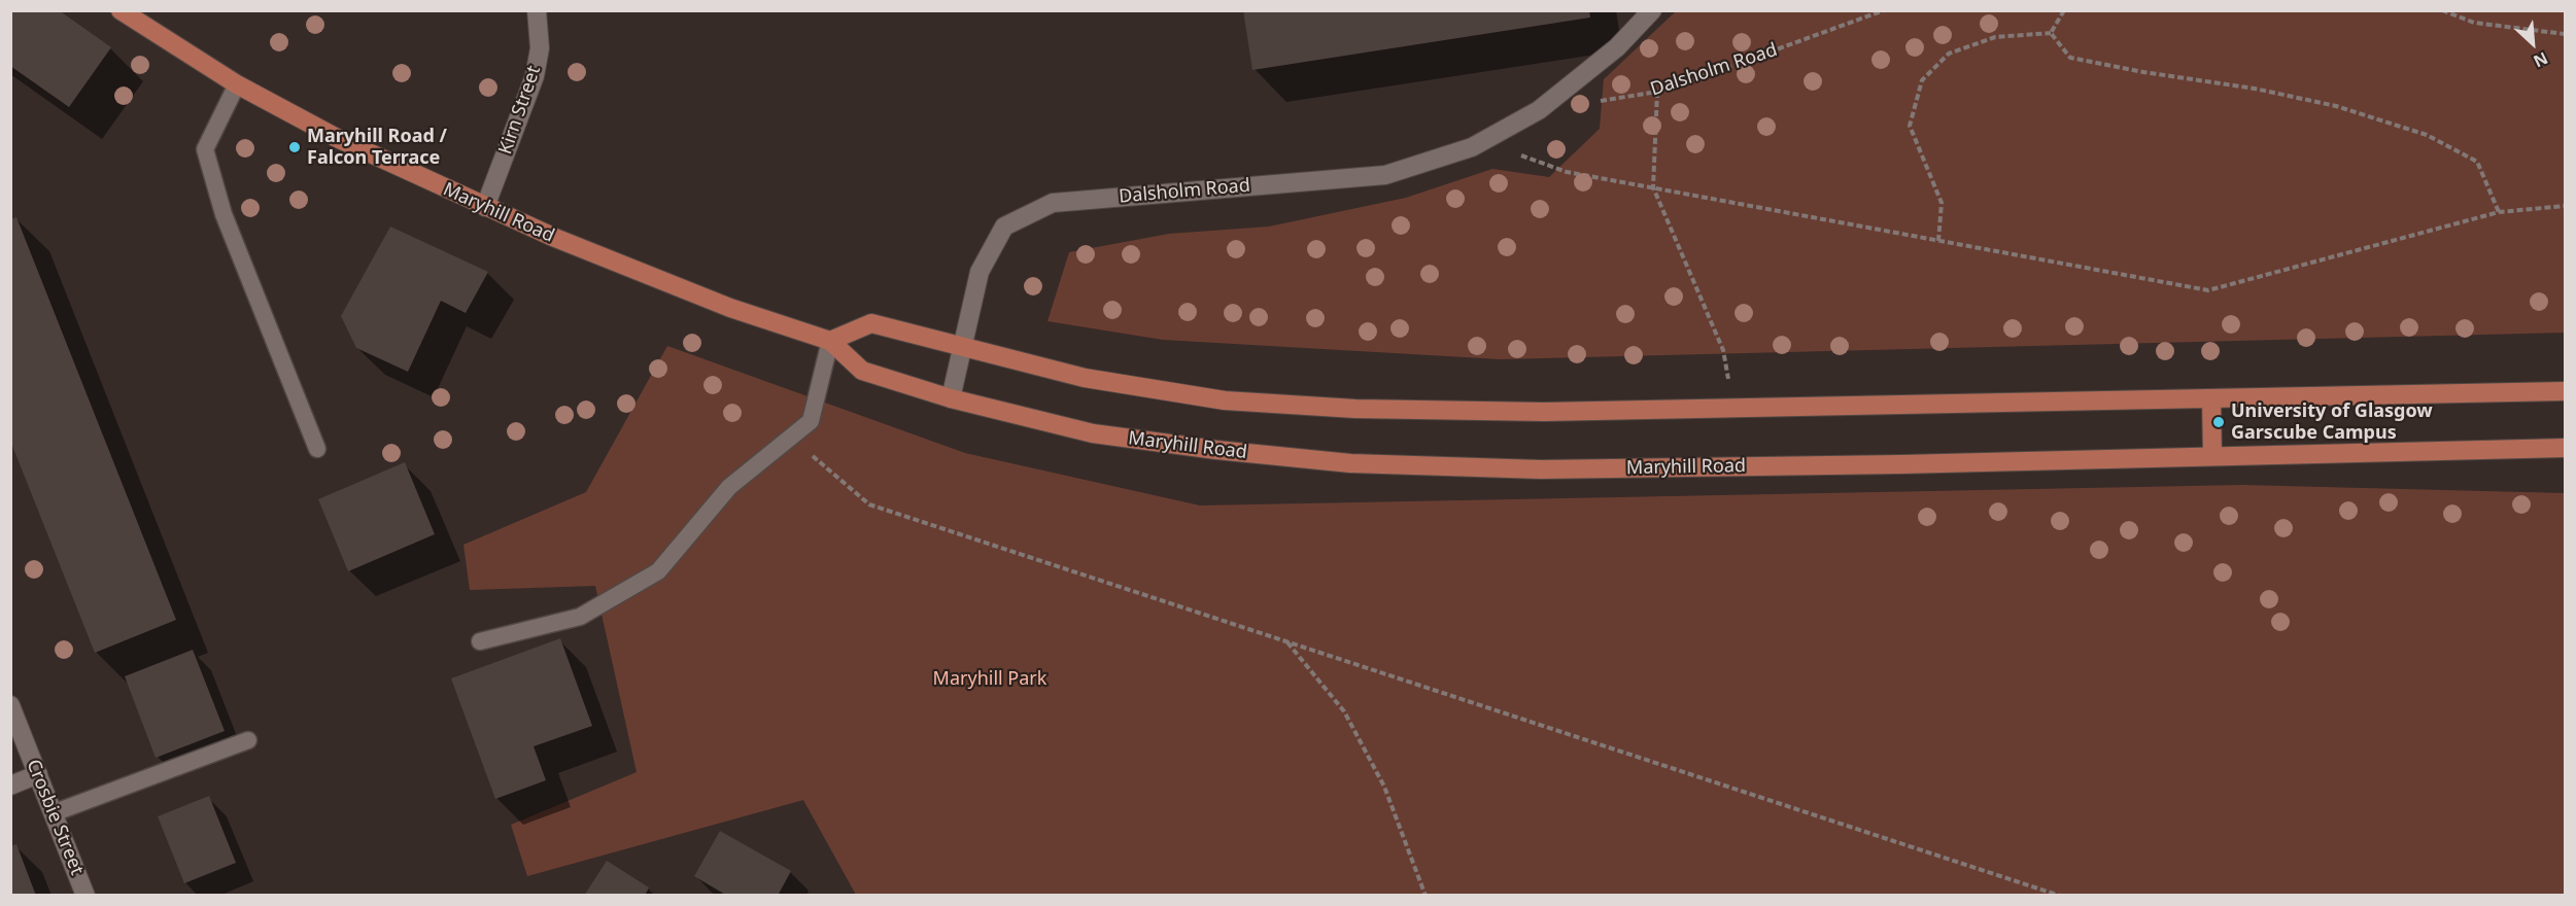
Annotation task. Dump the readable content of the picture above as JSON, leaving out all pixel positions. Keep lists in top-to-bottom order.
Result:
{
  "streets": {
    "main road": ["Maryhill Road"],
    "street": ["Dalsholm Road", "Kirn Street", "Crosbie Street"]
  },
  "crossings": [
    ["Dalsholm Road", "Maryhill Road"],
    ["Kirn Street", "Maryhill Road"]
  ],
  "parks": ["Maryhill Park"],
  "places": ["Maryhill Road / Falcon Terrace", "University of Glasgow Garscube Campus"],
  "north": "bottom right"
}
